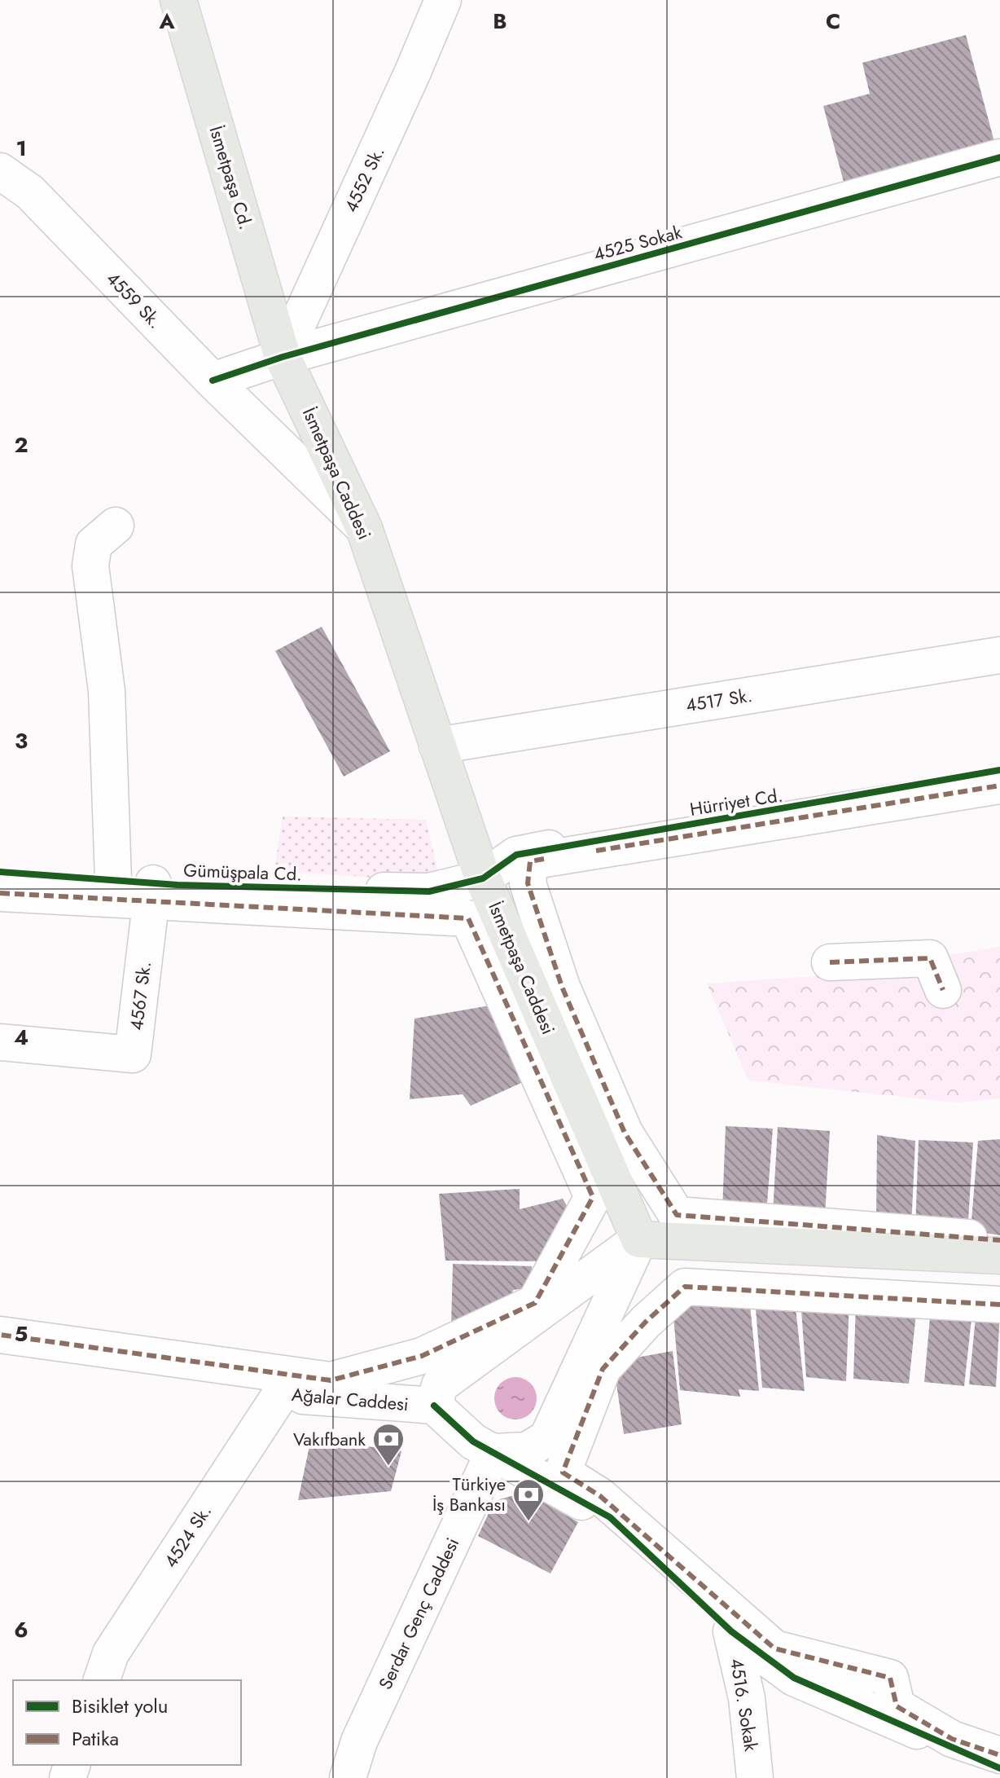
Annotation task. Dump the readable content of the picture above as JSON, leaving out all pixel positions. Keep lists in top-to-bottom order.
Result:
{
  "streets": {
    "main road": ["İsmetpaşa Cd.", "İsmetpaşa Caddesi"],
    "street": [
      "4552 Sk.",
      "4525 Sokak",
      "4559 Sk.",
      "4517 Sk.",
      "Hürriyet Cd.",
      "Gümüşpala Cd.",
      "4567 Sk.",
      "Ağalar Caddesi",
      "4524 Sk.",
      "Serdar Genç Caddesi",
      "4516. Sokak"
    ]
  },
  "crossings": [
    ["İsmetpaşa Cd.", "4552 Sk."],
    ["İsmetpaşa Cd.", "4525 Sokak"],
    ["İsmetpaşa Cd.", "İsmetpaşa Caddesi"],
    ["4552 Sk.", "4525 Sokak"],
    ["4552 Sk.", "İsmetpaşa Caddesi"],
    ["4525 Sokak", "İsmetpaşa Caddesi"],
    ["4559 Sk.", "İsmetpaşa Caddesi"],
    ["İsmetpaşa Caddesi", "4517 Sk."],
    ["İsmetpaşa Caddesi", "Hürriyet Cd."],
    ["İsmetpaşa Caddesi", "Gümüşpala Cd."],
    ["İsmetpaşa Caddesi", "Ağalar Caddesi"],
    ["Hürriyet Cd.", "Gümüşpala Cd."],
    ["Gümüşpala Cd.", "4567 Sk."],
    ["Ağalar Caddesi", "4524 Sk."]
  ],
  "places": {
    "bank": ["Vakıfbank", "Türkiye İş Bankası"]
  },
  "legend": ["Bisiklet yolu", "Patika"],
  "grid": {
    "columns": ["A", "B", "C"],
    "rows": [
      "1",
      "2",
      "3",
      "4",
      "5",
      "6"
    ]
  }
}
